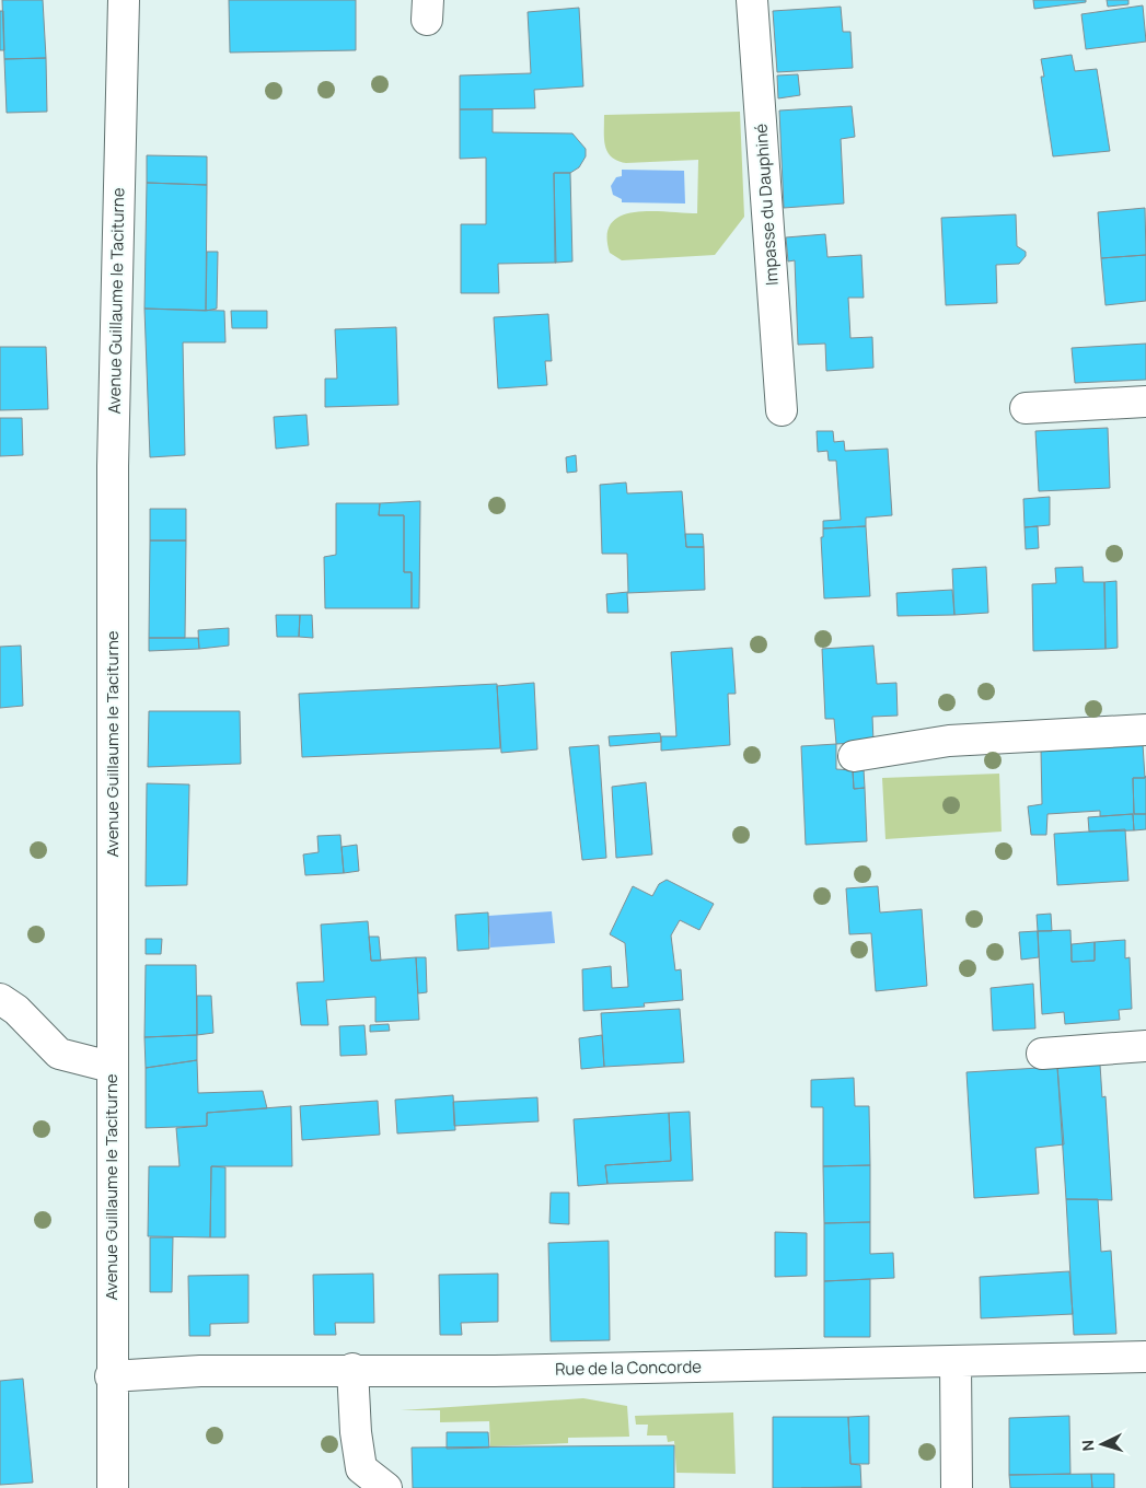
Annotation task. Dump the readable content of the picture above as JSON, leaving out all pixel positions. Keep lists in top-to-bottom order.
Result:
{
  "streets": {
    "street": ["Impasse du Dauphiné", "Avenue Guillaume le Taciturne", "Rue de la Concorde"]
  },
  "crossings": [
    ["Avenue Guillaume le Taciturne", "Rue de la Concorde"]
  ],
  "north": "left"
}
